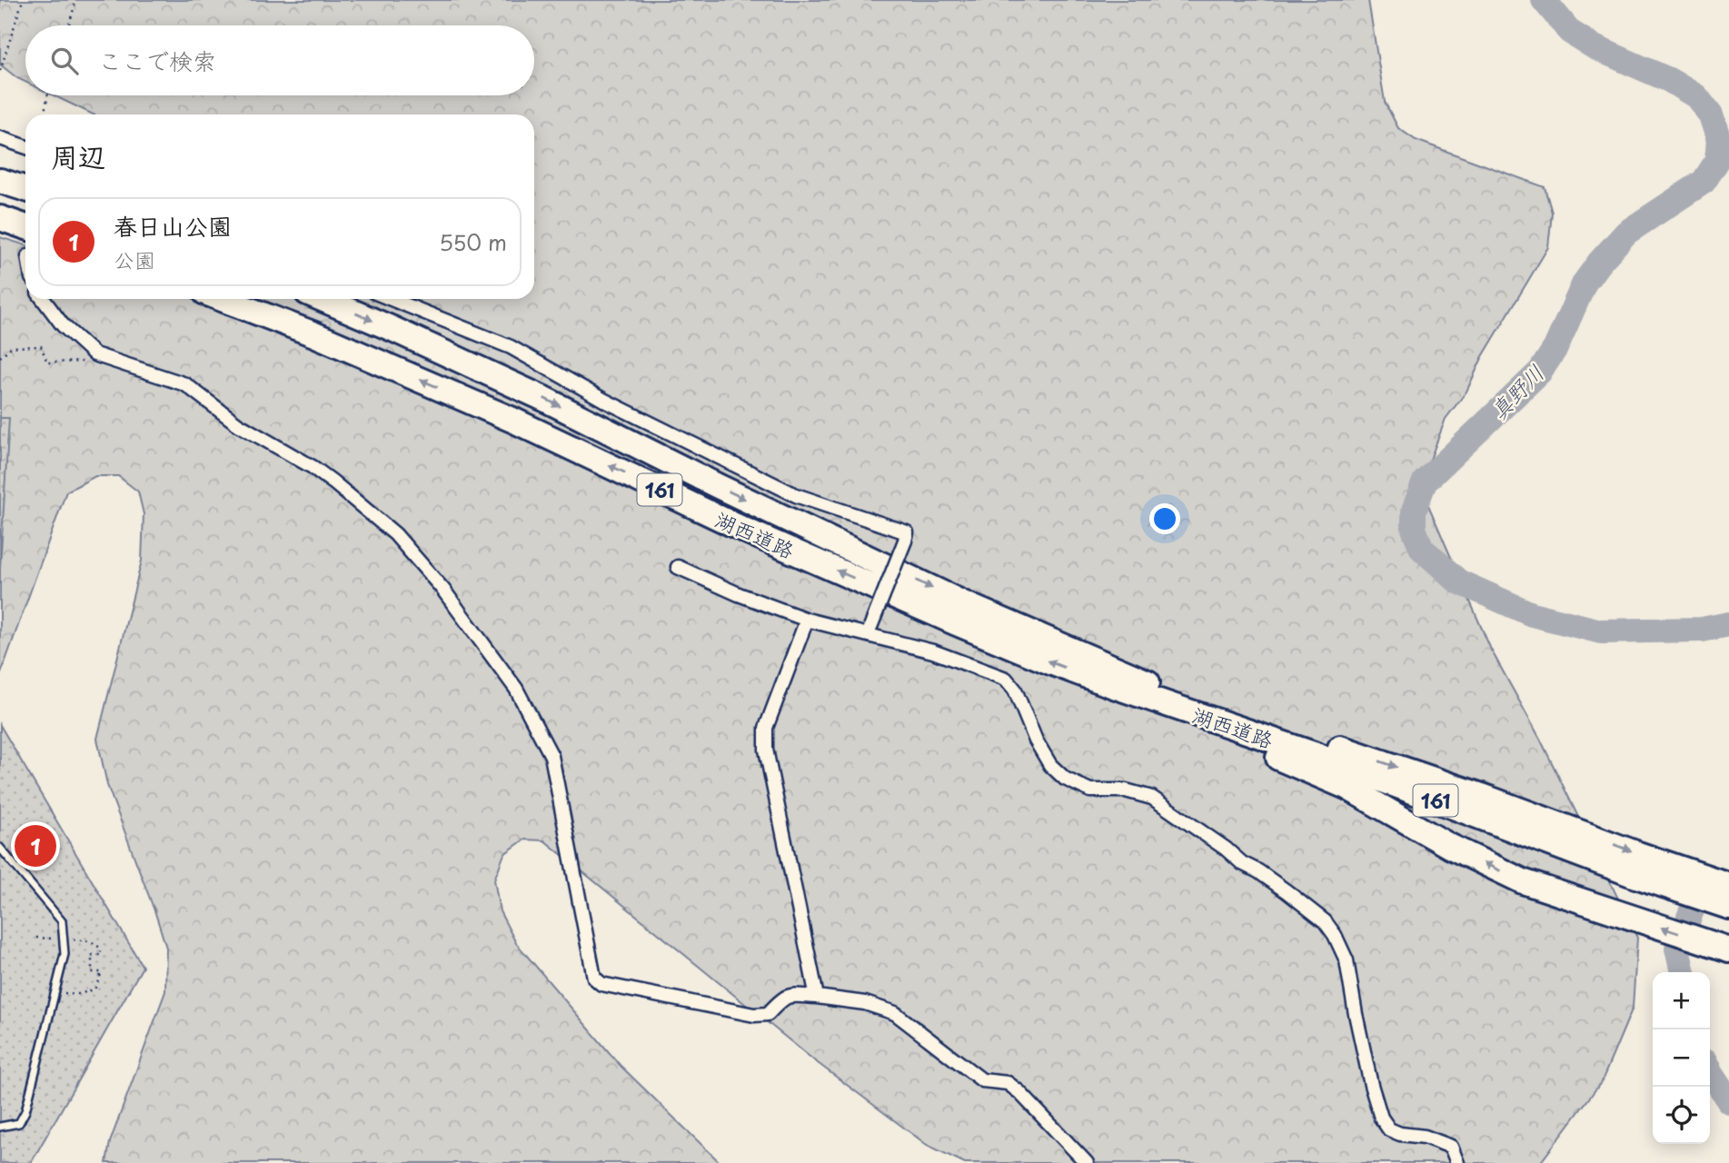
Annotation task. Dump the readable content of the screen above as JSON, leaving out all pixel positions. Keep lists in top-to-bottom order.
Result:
{
  "streets": {
    "highway": ["161", "湖西道路"]
  },
  "water": ["真野川"],
  "page": {
    "search": "ここで検索",
    "heading": "周辺",
    "list": [
      {
        "mark": "1",
        "name": "春日山公園",
        "note": "公園",
        "value": "550 m"
      }
    ],
    "pins": "1",
    "map_buttons": ["+", "−"]
  }
}
